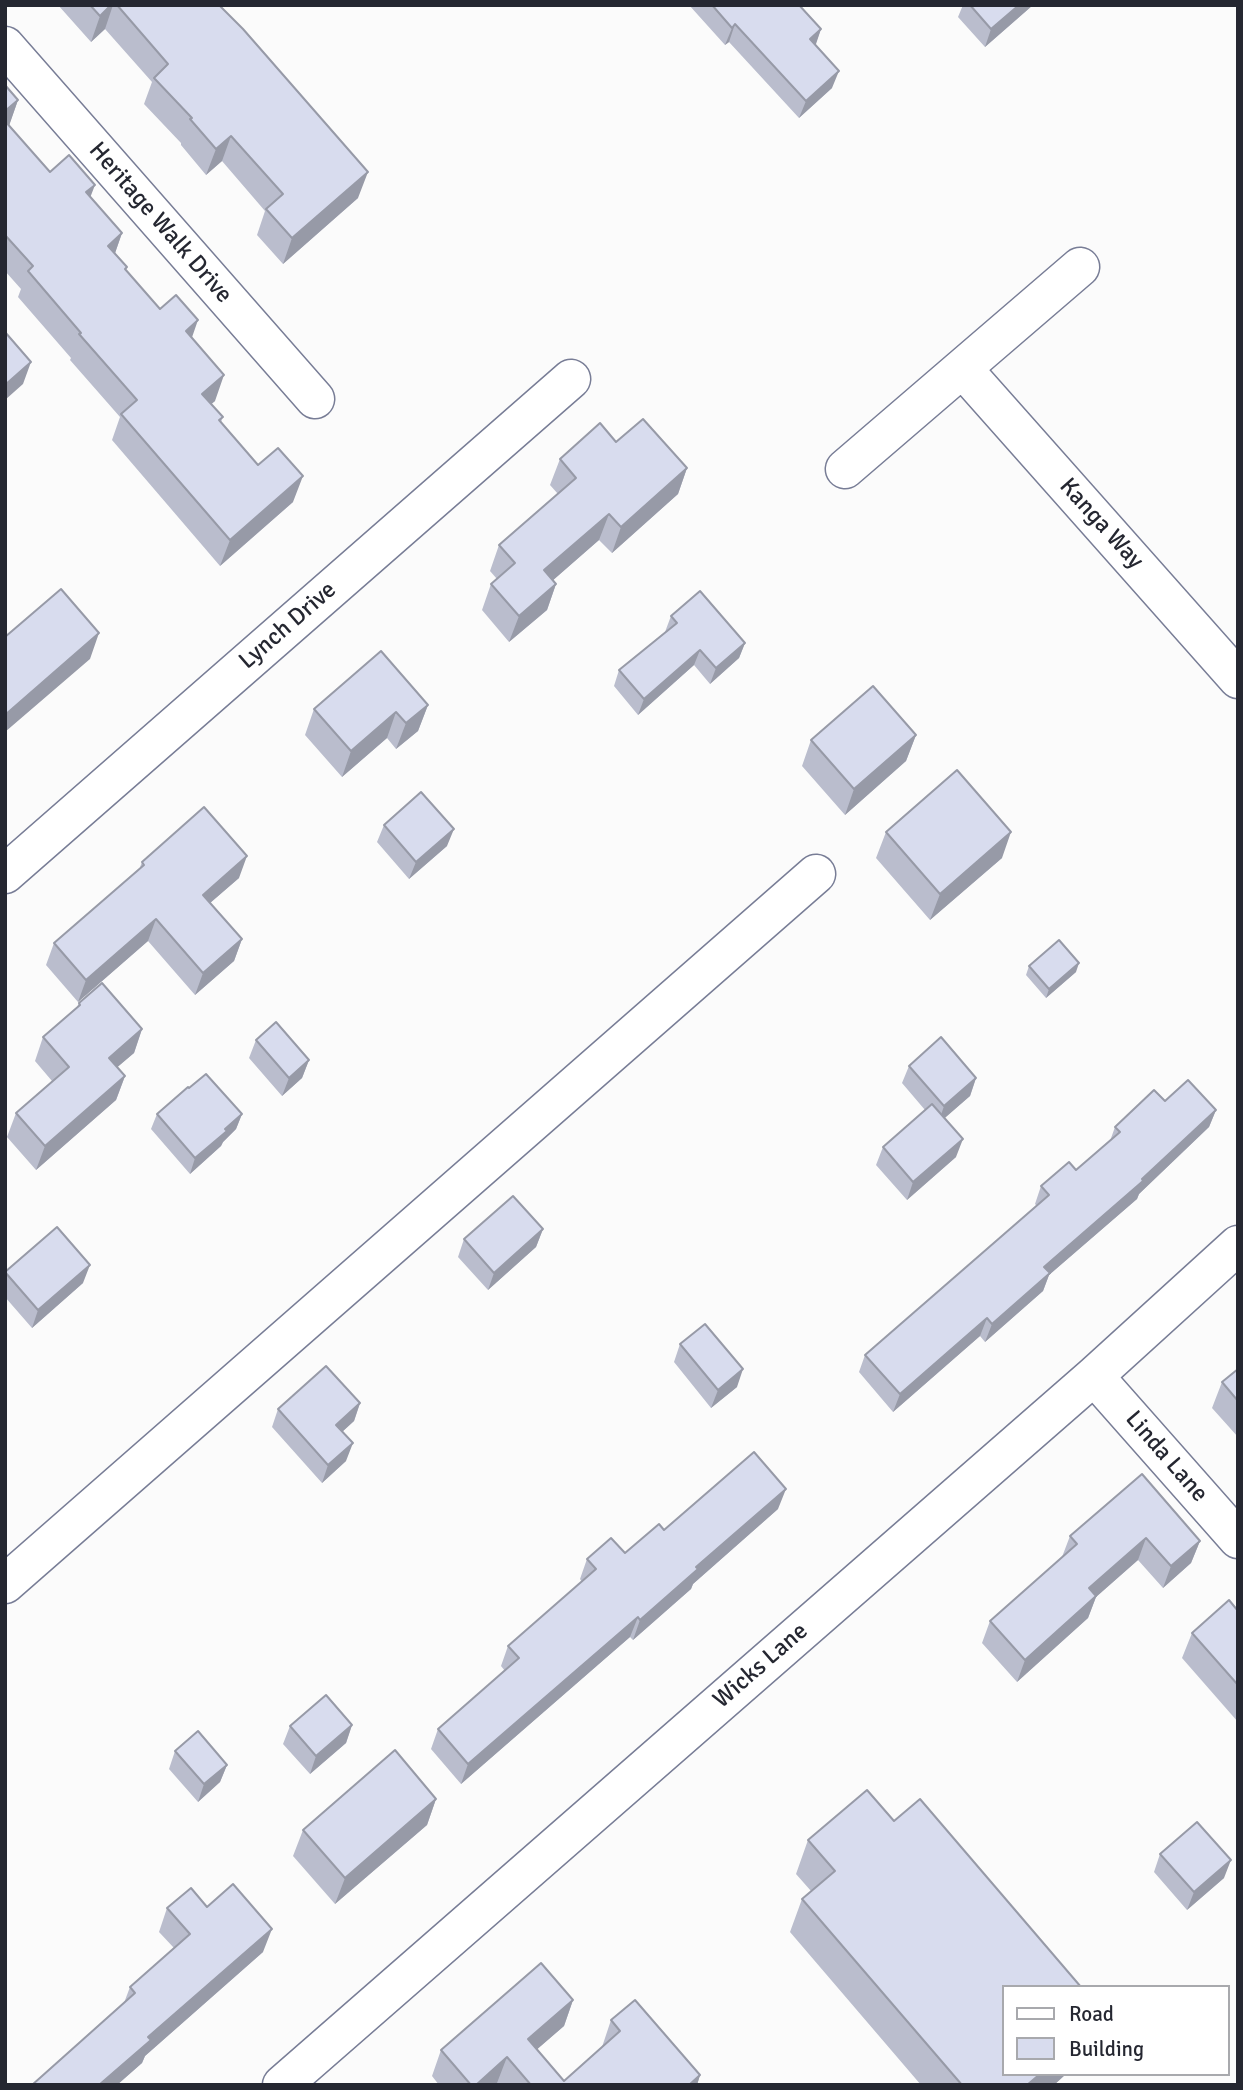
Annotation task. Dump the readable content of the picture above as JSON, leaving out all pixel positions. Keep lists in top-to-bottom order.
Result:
{
  "streets": {
    "street": [
      "Heritage Walk Drive",
      "Kanga Way",
      "Lynch Drive",
      "Linda Lane",
      "Wicks Lane"
    ]
  },
  "crossings": [
    ["Linda Lane", "Wicks Lane"]
  ],
  "legend": ["Road", "Building"]
}
